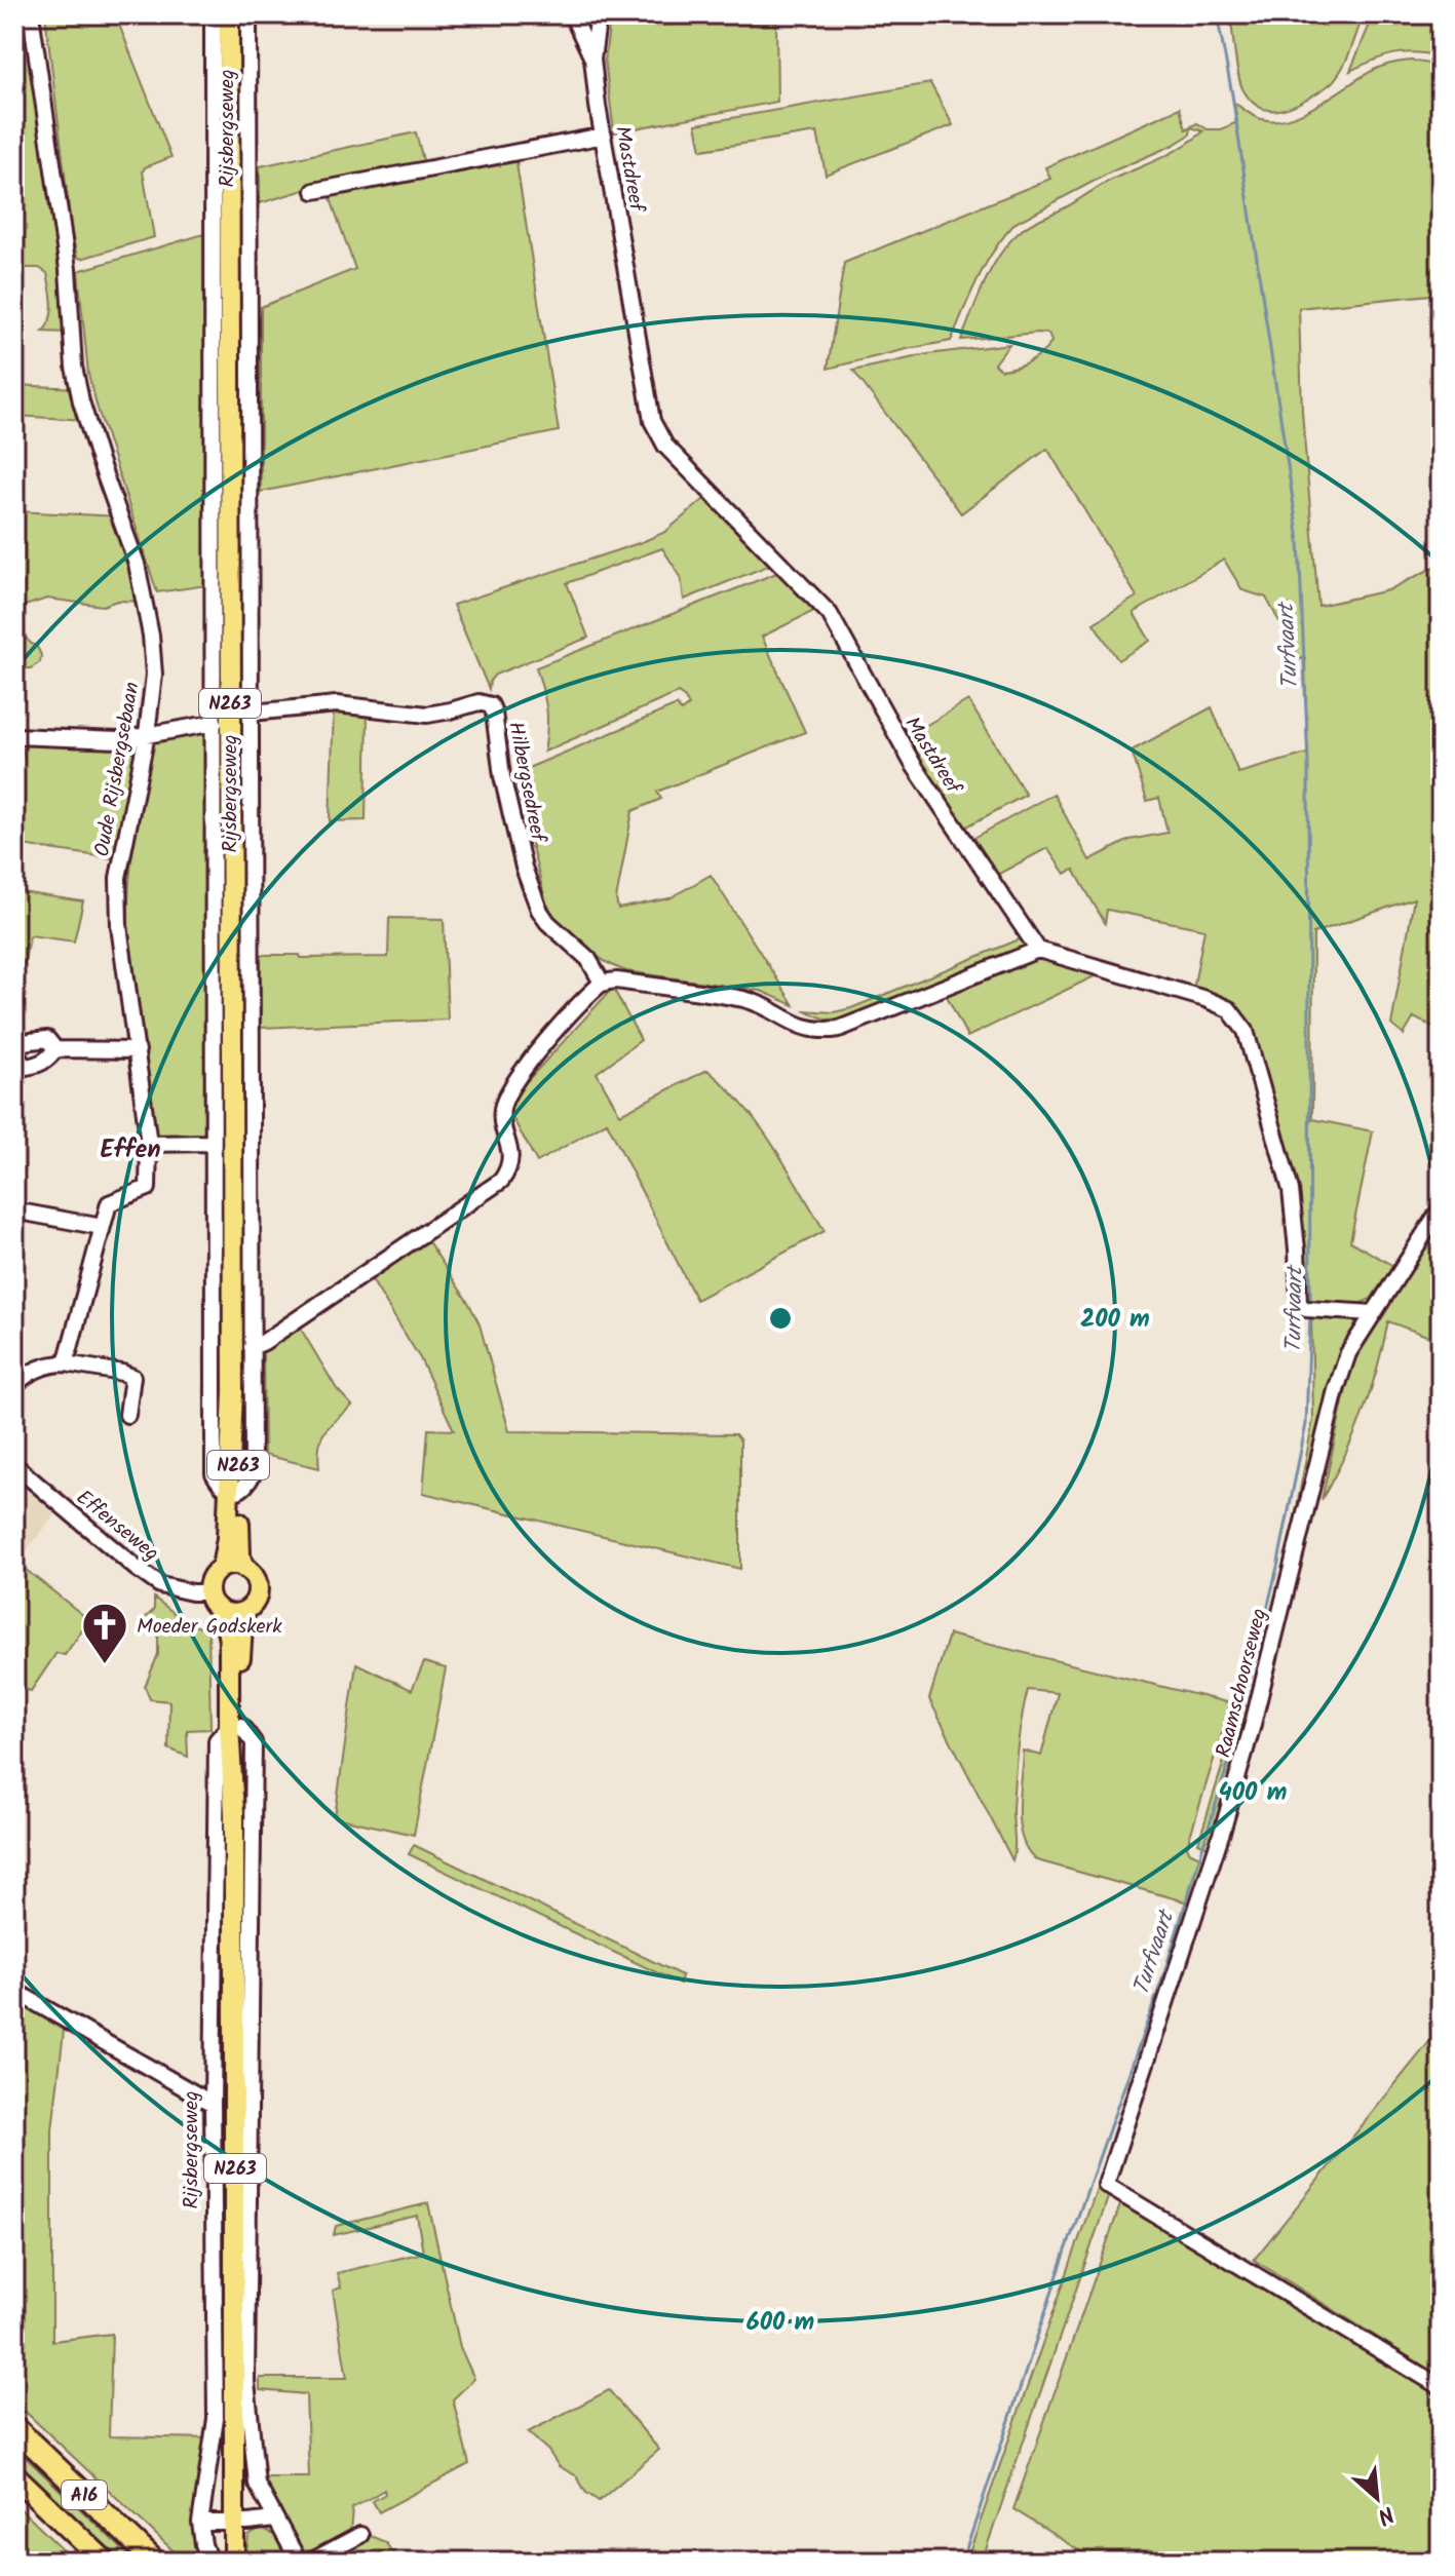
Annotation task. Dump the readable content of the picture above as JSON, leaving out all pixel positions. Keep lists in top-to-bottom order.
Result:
{
  "streets": {
    "highway": ["A16"],
    "main road": ["Rijsbergseweg", "N263"],
    "street": [
      "Mastdreef",
      "Oude Rijsbergsebaan",
      "Hilbergsedreef",
      "Effenseweg",
      "Raamschoorseweg"
    ]
  },
  "crossings": [
    ["Rijsbergseweg", "N263"],
    ["Rijsbergseweg", "Hilbergsedreef"],
    ["Rijsbergseweg", "Effenseweg"],
    ["N263", "Effenseweg"]
  ],
  "districts": ["Effen"],
  "water": ["Turfvaart"],
  "places": {
    "church": ["Moeder Godskerk"]
  },
  "north": "bottom right",
  "rings": ["200 m", "400 m", "600 m"]
}
